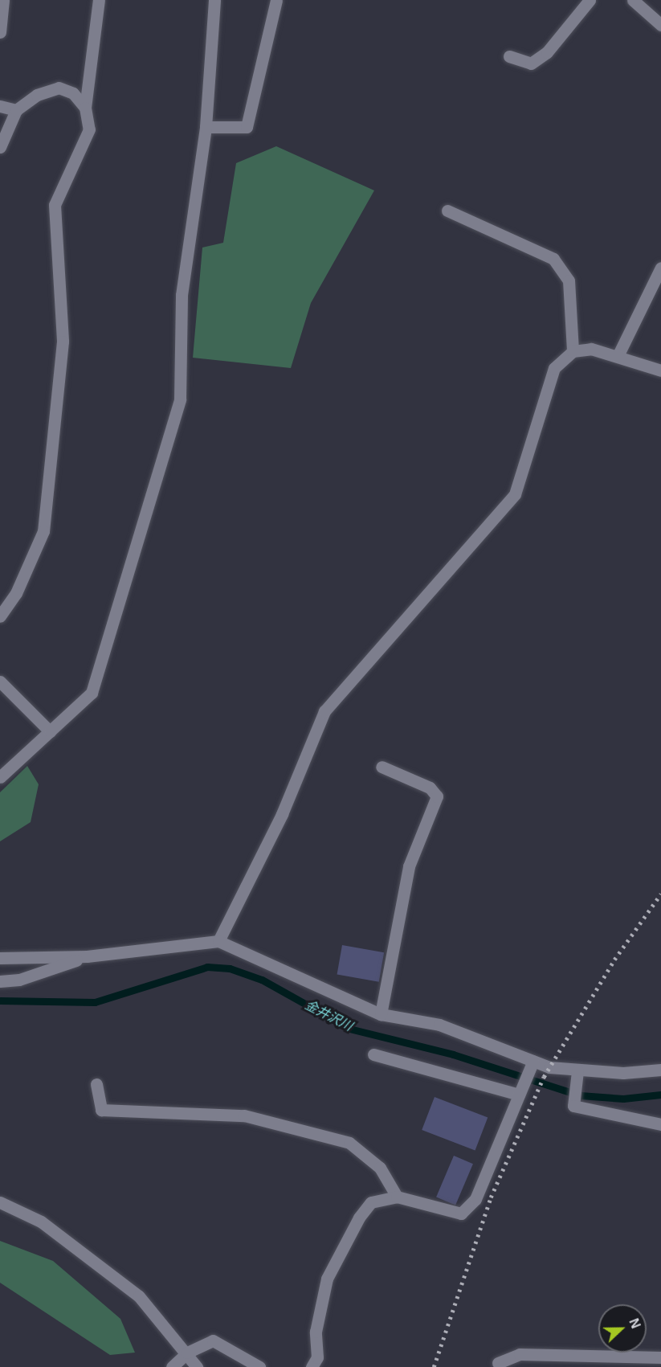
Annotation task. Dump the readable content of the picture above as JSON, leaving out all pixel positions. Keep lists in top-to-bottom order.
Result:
{
  "water": ["金井沢川"],
  "north": "right"
}
